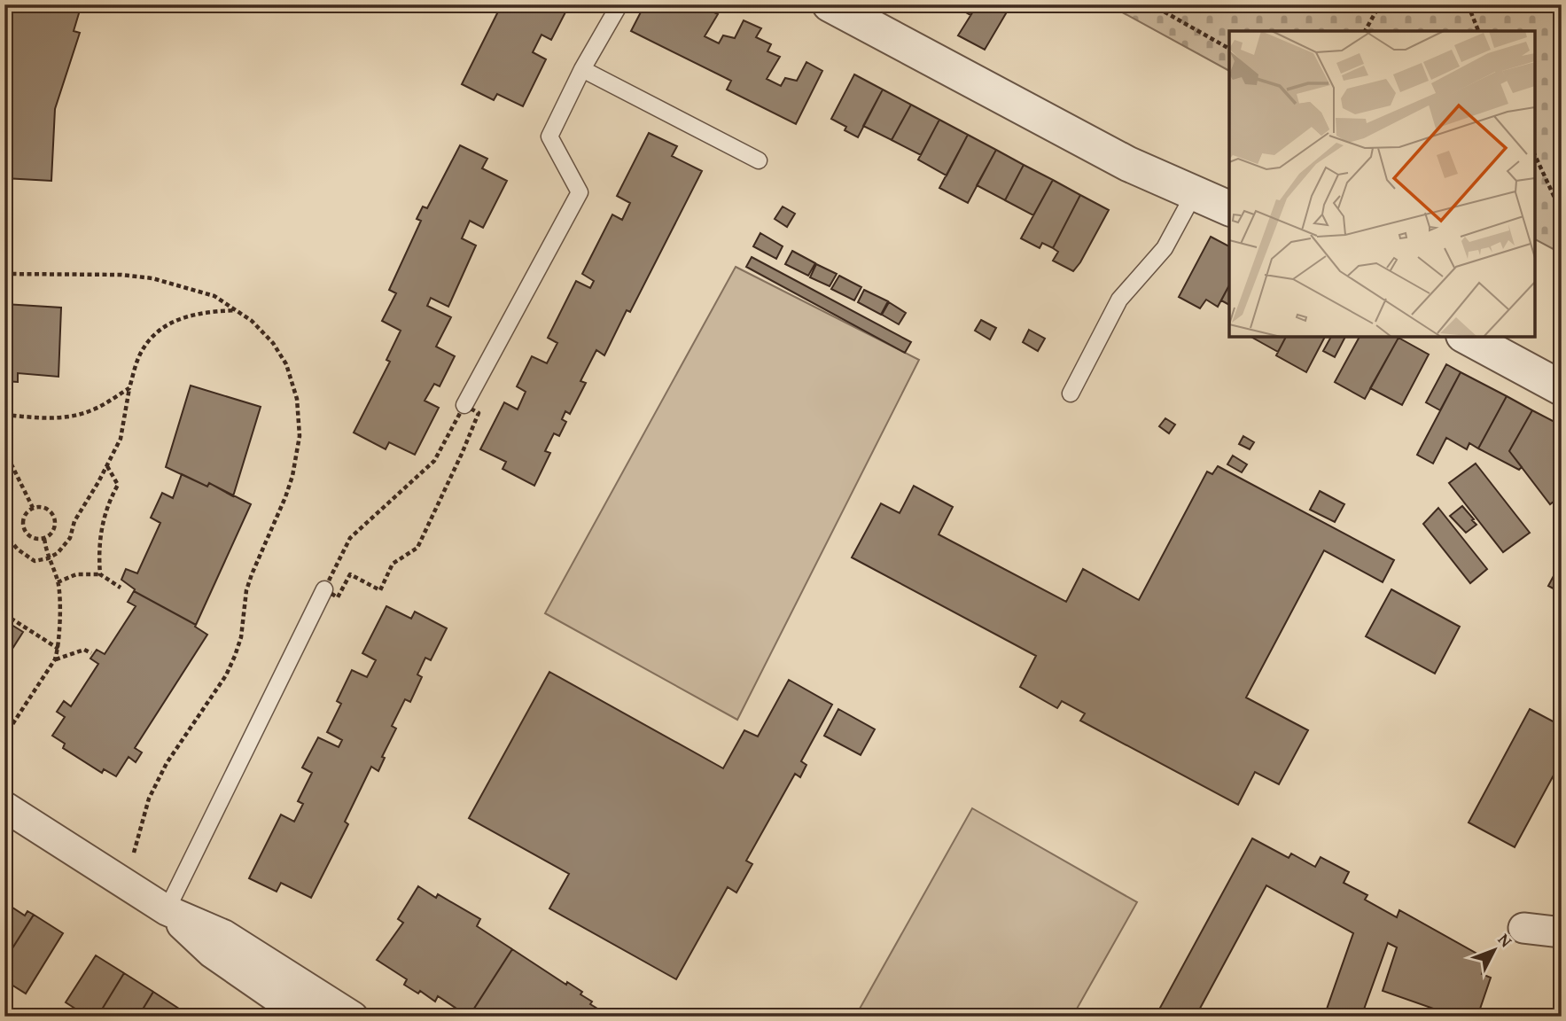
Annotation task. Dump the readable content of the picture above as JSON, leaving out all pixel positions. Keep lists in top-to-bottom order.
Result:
{
  "north": "top right"
}
